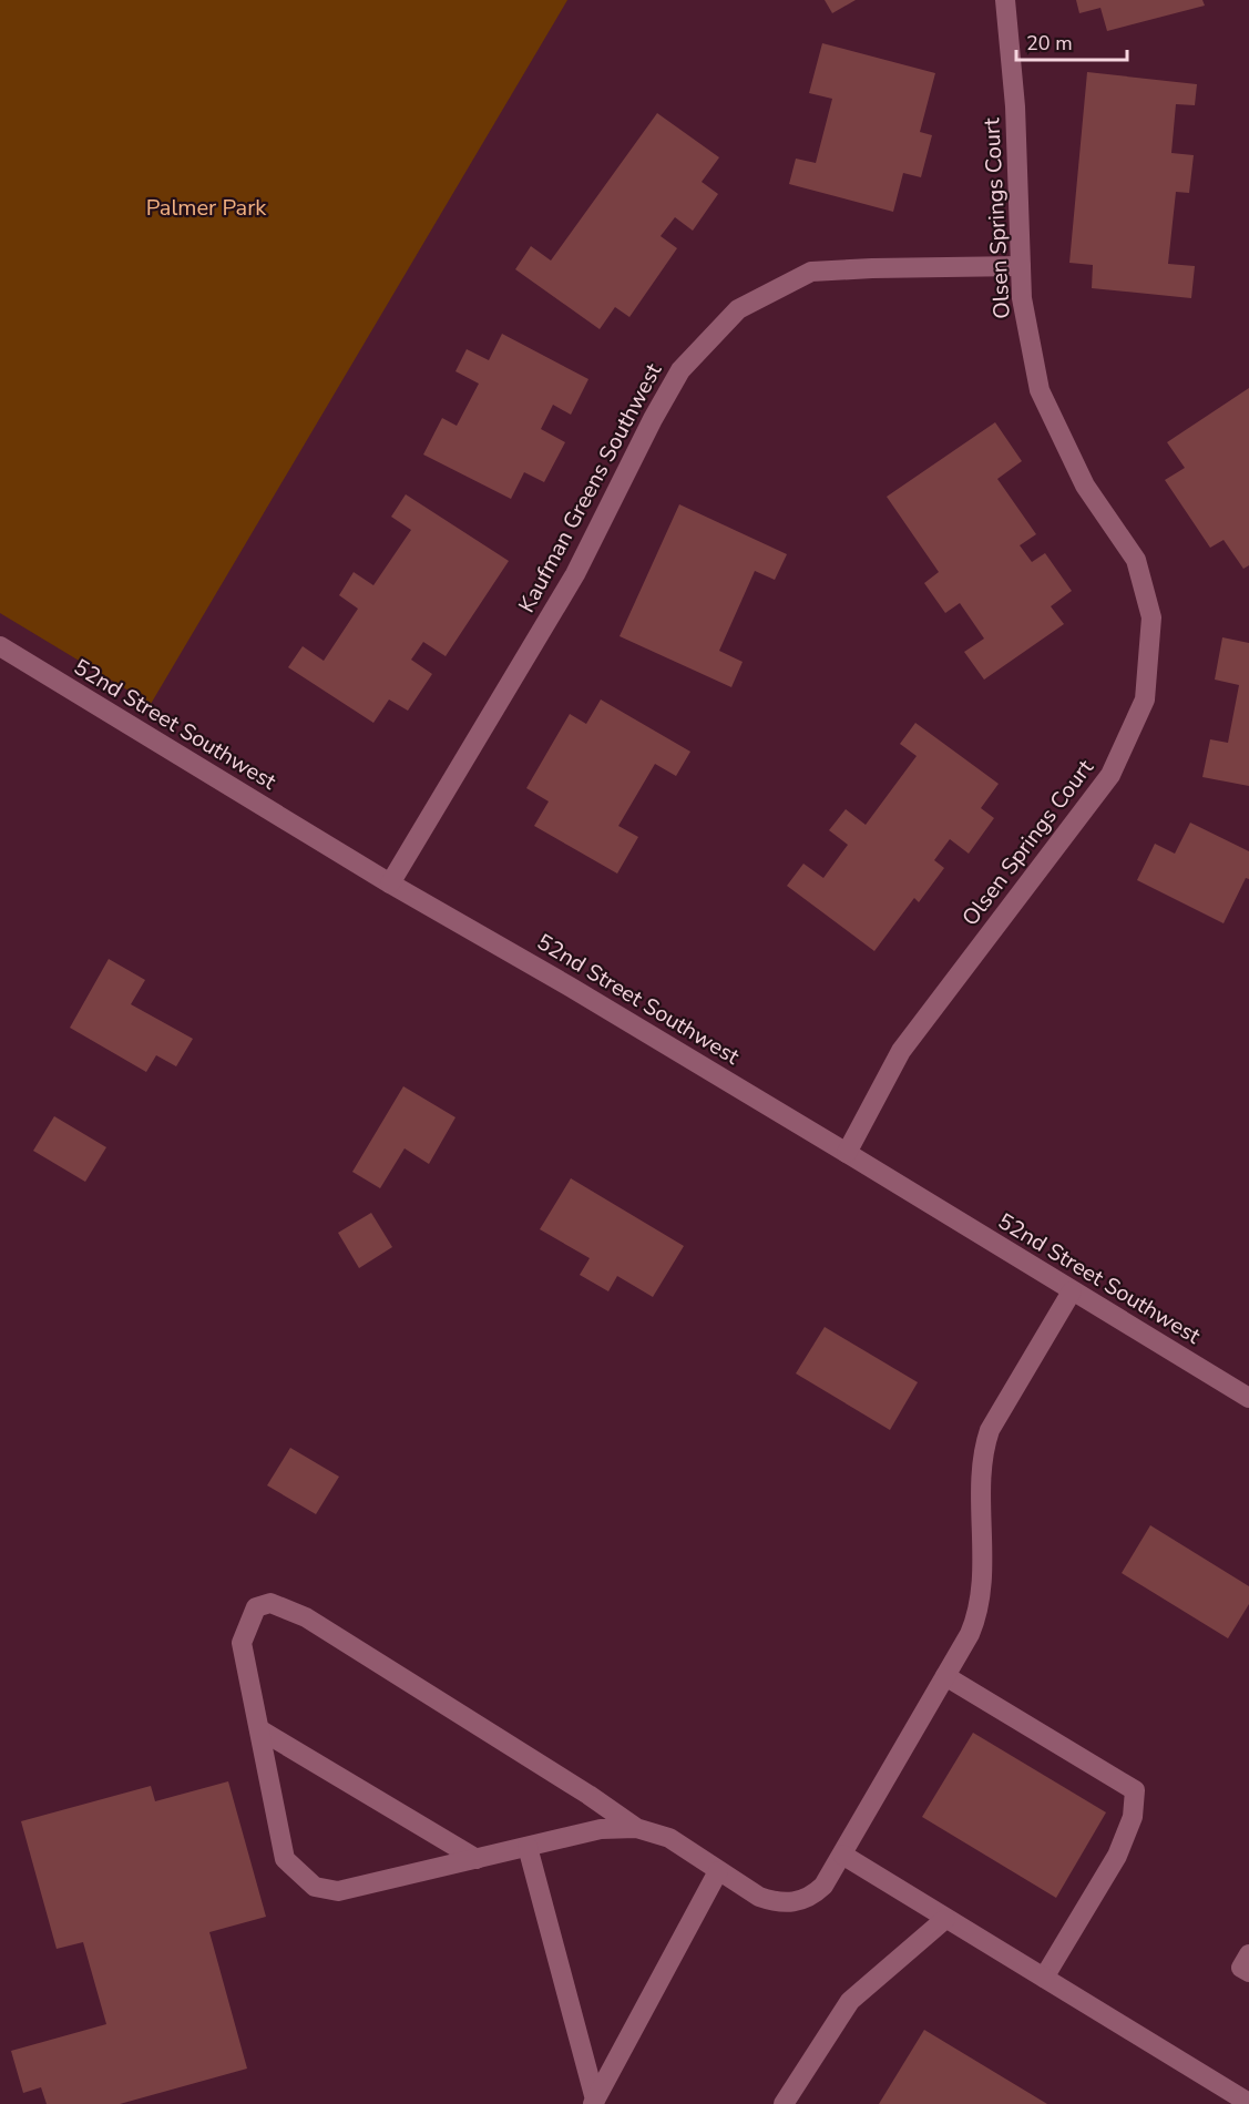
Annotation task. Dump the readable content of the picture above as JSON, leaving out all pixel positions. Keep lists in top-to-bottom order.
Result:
{
  "streets": {
    "street": ["Olsen Springs Court", "Kaufman Greens Southwest", "52nd Street Southwest"]
  },
  "crossings": [
    ["Olsen Springs Court", "Kaufman Greens Southwest"],
    ["Olsen Springs Court", "52nd Street Southwest"],
    ["Kaufman Greens Southwest", "52nd Street Southwest"]
  ],
  "parks": ["Palmer Park"],
  "scale_bar": "20 m"
}
